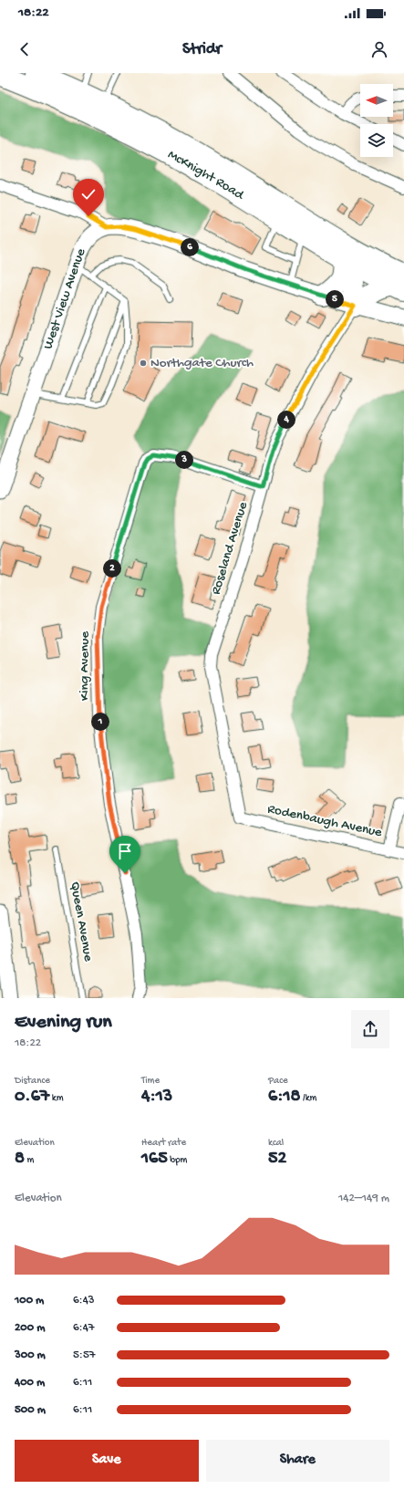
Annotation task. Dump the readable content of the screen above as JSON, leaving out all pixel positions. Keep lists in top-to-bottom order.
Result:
{
  "streets": {
    "highway": ["McKnight Road"],
    "street": [
      "West View Avenue",
      "Roseland Avenue",
      "King Avenue",
      "Rodenbaugh Avenue"
    ],
    "lane": ["Queen Avenue"]
  },
  "crossings": [
    ["West View Avenue", "Roseland Avenue"],
    ["Roseland Avenue", "King Avenue"],
    ["Roseland Avenue", "Rodenbaugh Avenue"]
  ],
  "places": ["Northgate Church"],
  "north": "left",
  "page": {
    "status": "18:22",
    "header": "Stridr",
    "pins": [
      "6",
      "5",
      "4",
      "3",
      "2",
      "1"
    ],
    "heading": ["Evening run", "18:22"],
    "stats": [
      ["Distance", "0.67 km"],
      ["Time", "4:13"],
      ["Pace", "6:18 /km"],
      ["Elevation", "8 m"],
      ["Heart rate", "165 bpm"],
      ["kcal", "52"]
    ],
    "chart": ["Elevation", "142–149 m"],
    "list": [
      {
        "name": "100 m",
        "note": "6:43"
      },
      {
        "name": "200 m",
        "note": "6:47"
      },
      {
        "name": "300 m",
        "note": "5:57"
      },
      {
        "name": "400 m",
        "note": "6:11"
      },
      {
        "name": "500 m",
        "note": "6:11"
      }
    ],
    "buttons": ["Save", "Share"]
  }
}
